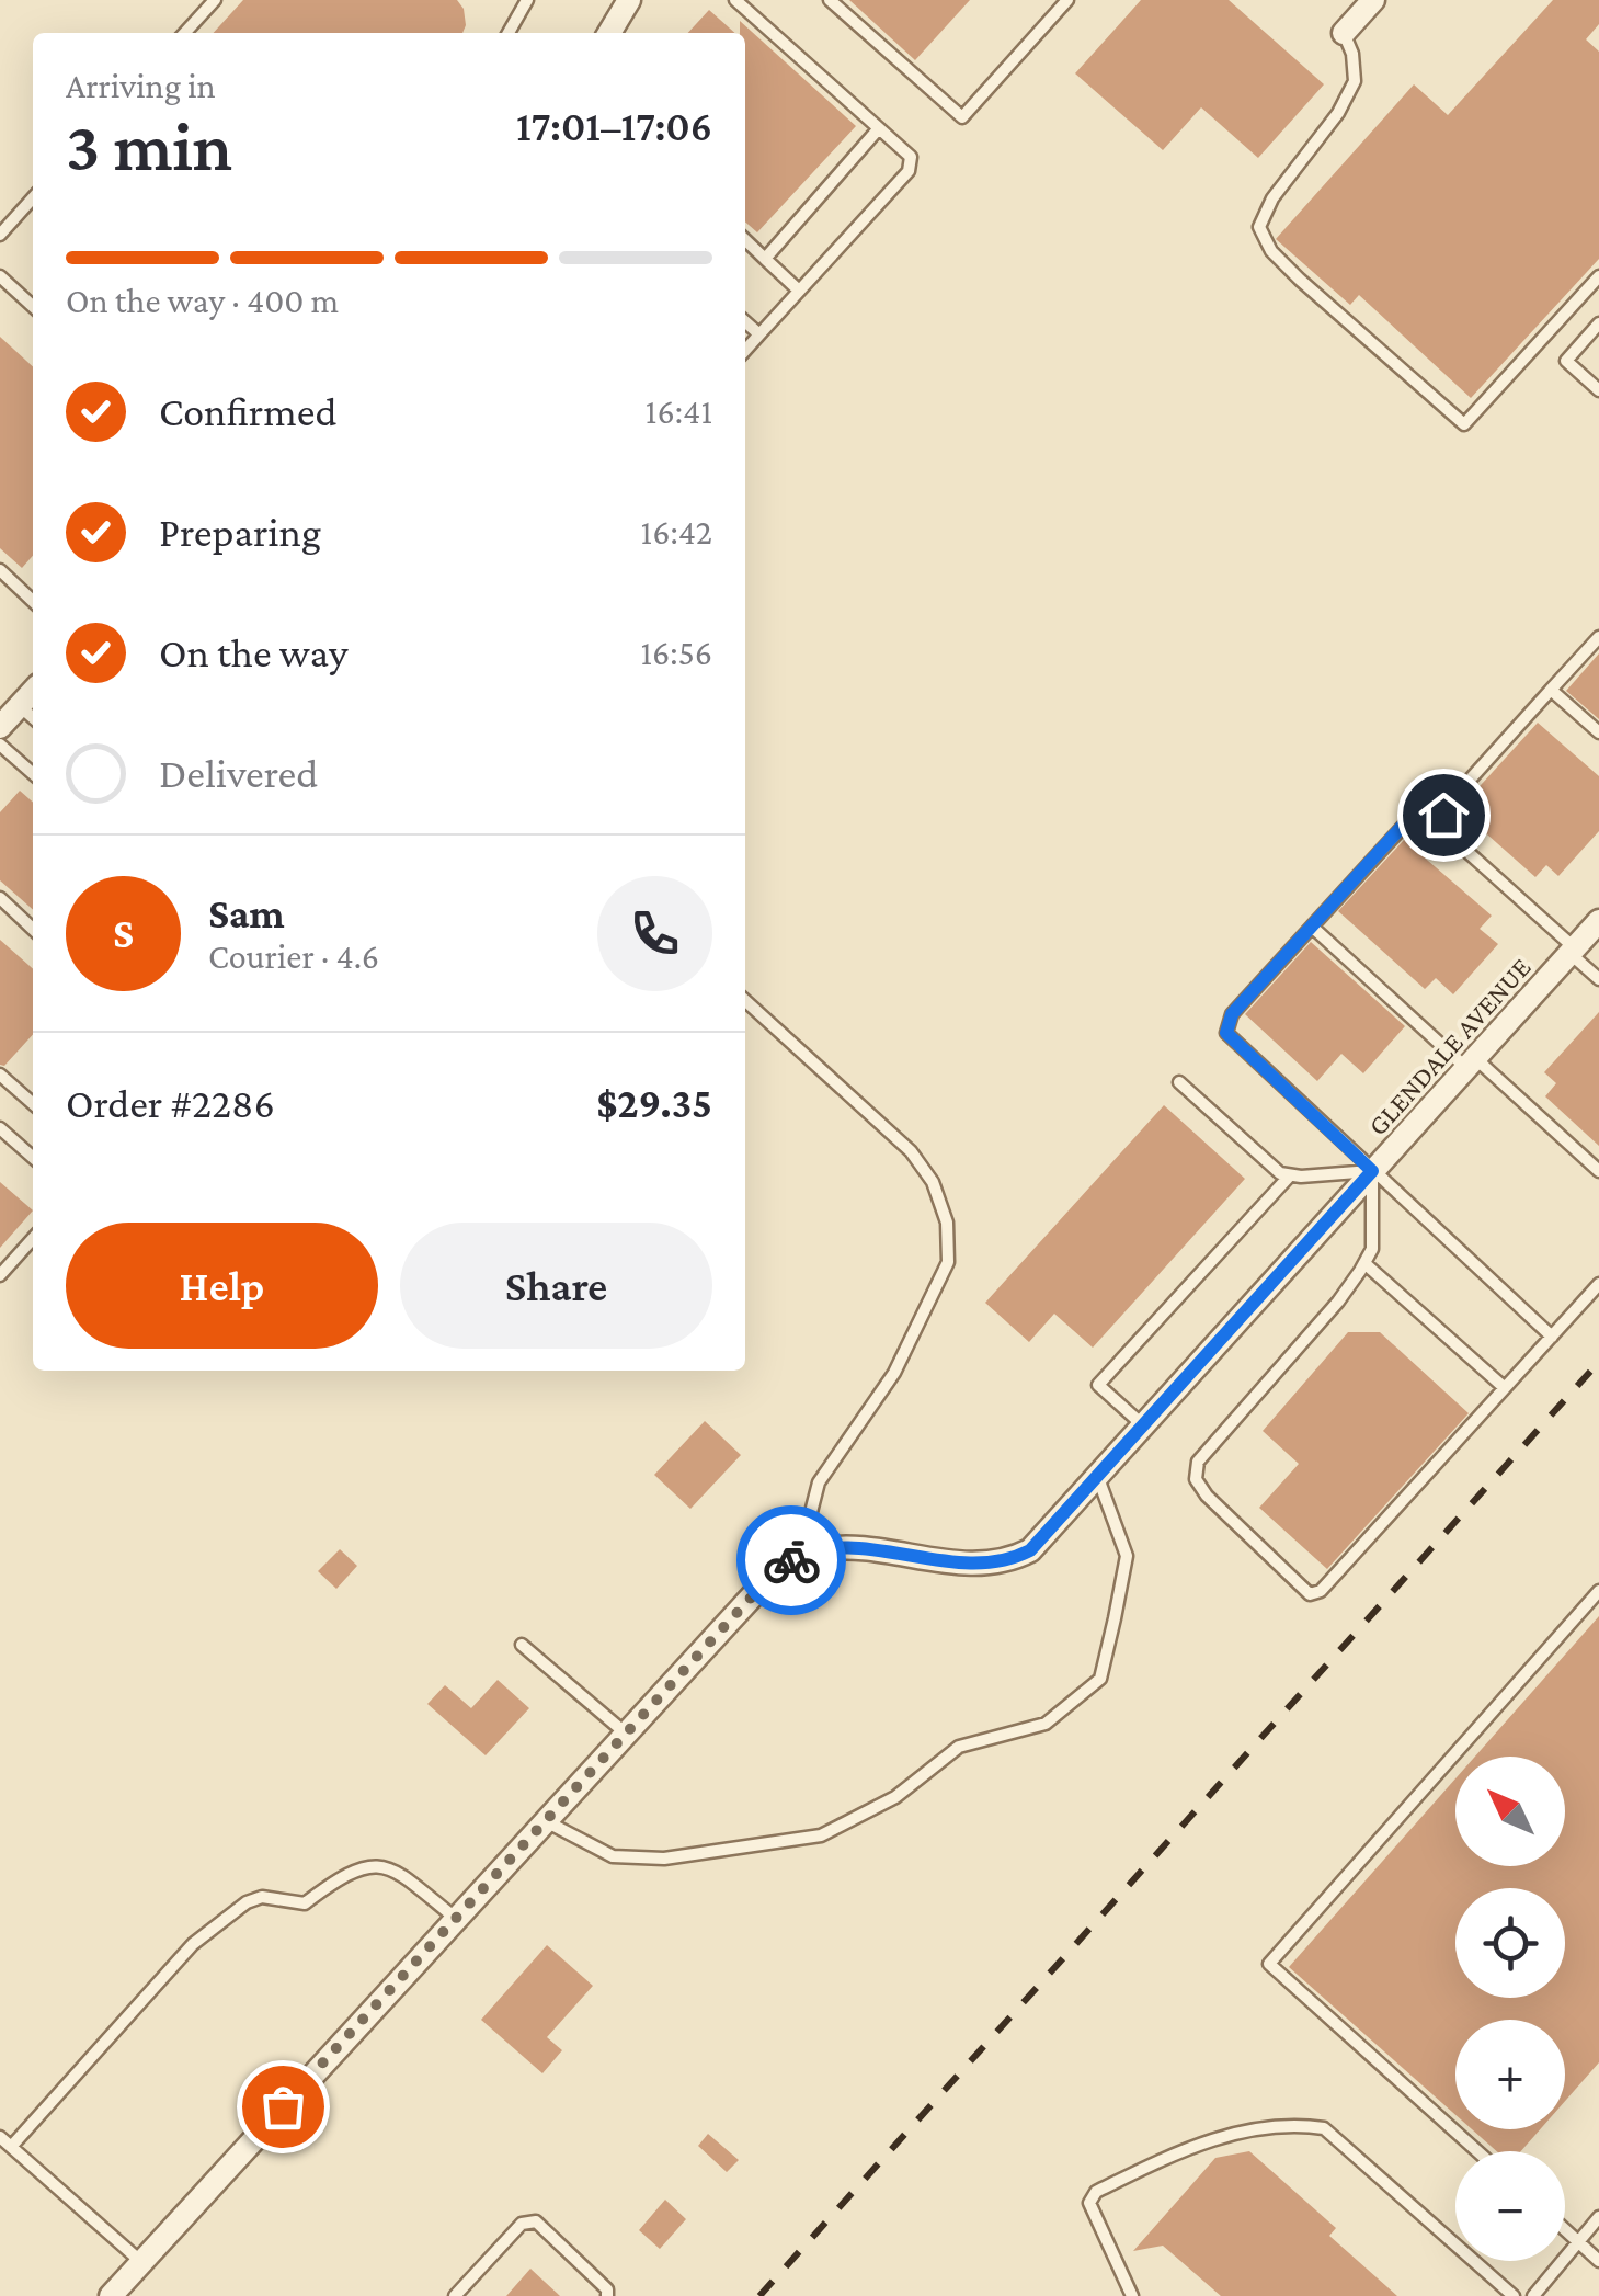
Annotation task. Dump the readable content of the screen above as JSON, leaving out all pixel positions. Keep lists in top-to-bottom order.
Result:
{
  "streets": {
    "street": ["GLENDALE AVENUE"]
  },
  "north": "top left",
  "page": {
    "heading": ["3 min", "Arriving in", "17:01–17:06"],
    "panel": [
      "Sam",
      "Courier · 4.6",
      "Order #2286",
      "$29.35"
    ],
    "bar": "On the way · 400 m",
    "list": [
      ["Confirmed", "16:41"],
      ["Preparing", "16:42"],
      ["On the way", "16:56"],
      "Delivered"
    ],
    "round": "S",
    "buttons": ["Help", "Share"],
    "map_buttons": ["+", "−"]
  }
}
